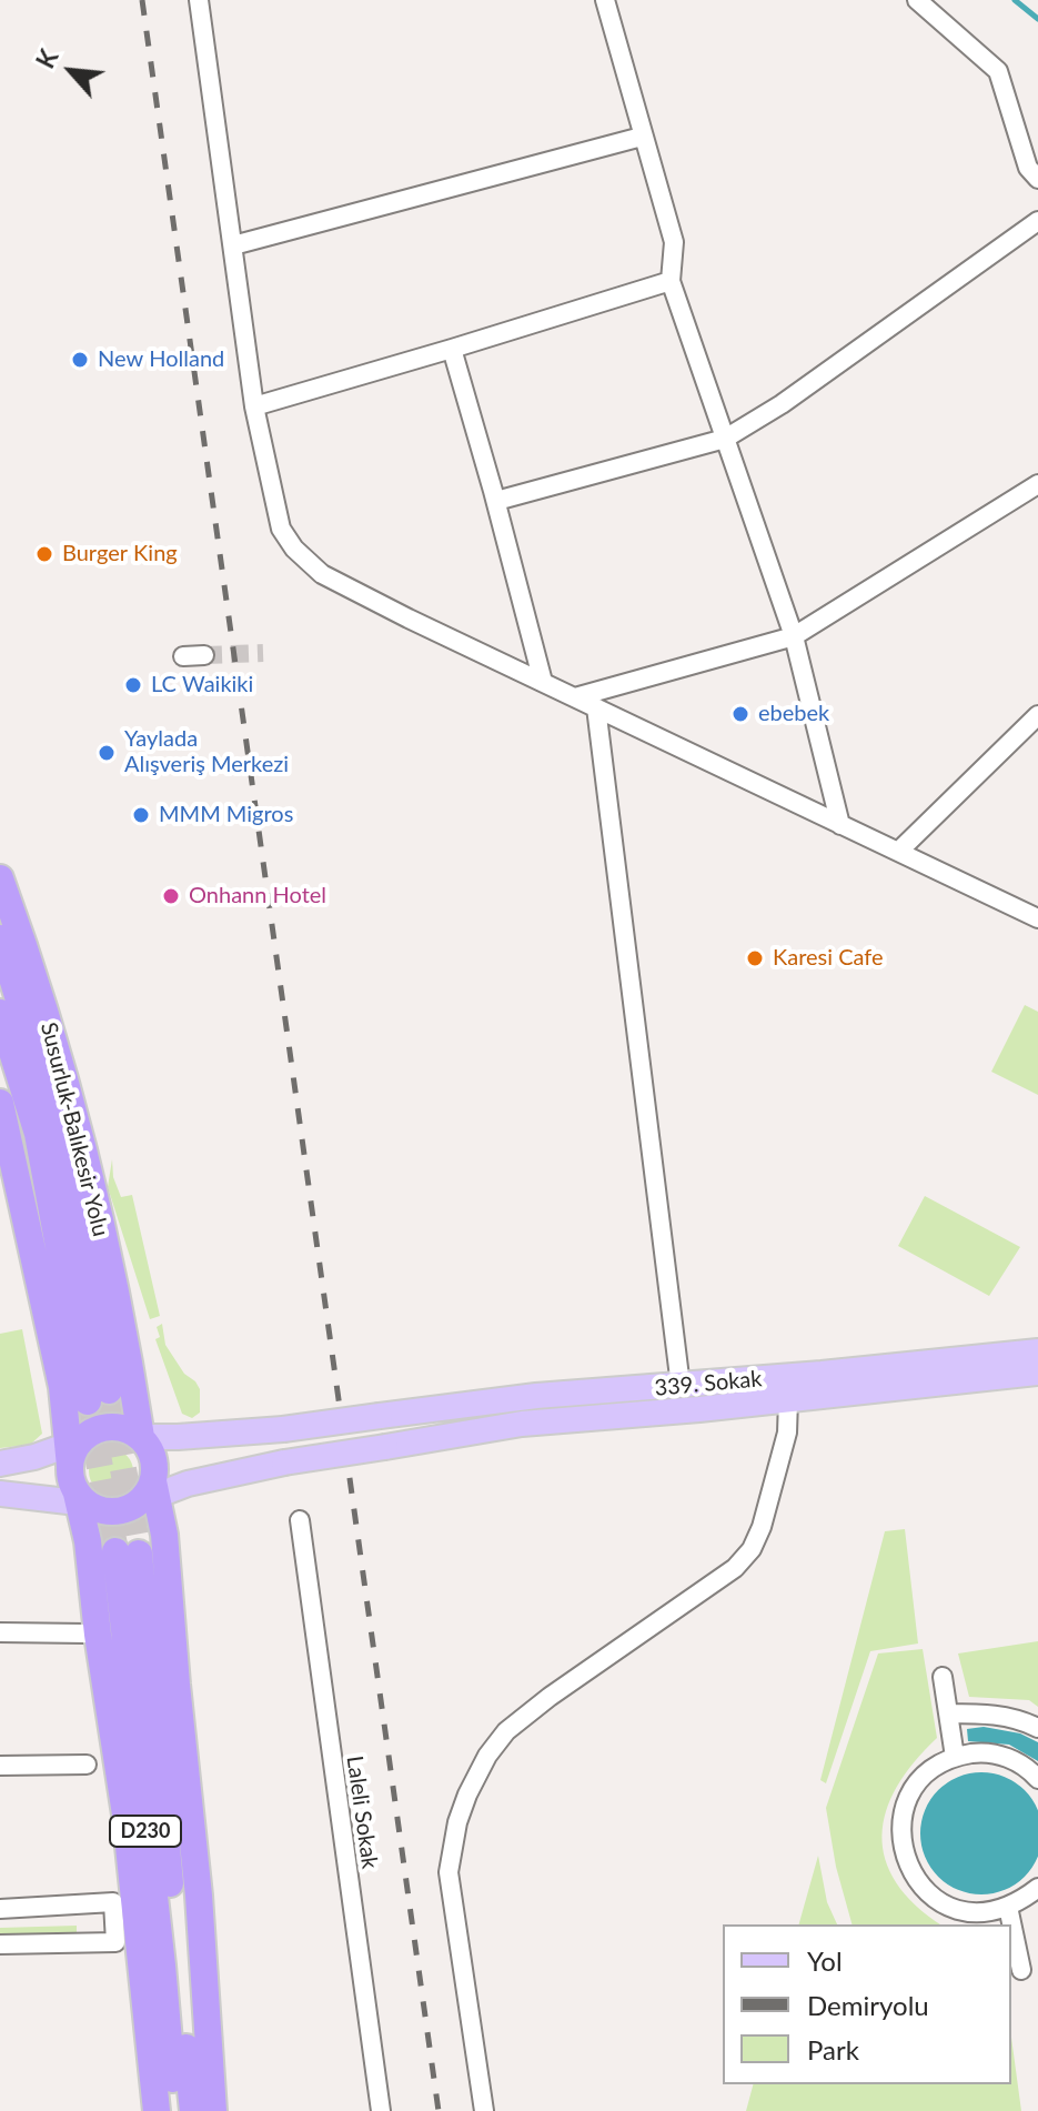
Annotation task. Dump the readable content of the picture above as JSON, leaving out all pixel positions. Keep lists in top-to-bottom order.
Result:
{
  "streets": {
    "highway": ["Susurluk-Balıkesir Yolu", "D230"],
    "main road": ["339. Sokak"],
    "street": ["Laleli Sokak"]
  },
  "crossings": [
    ["Susurluk-Balıkesir Yolu", "339. Sokak"]
  ],
  "places": [
    "New Holland",
    "Burger King",
    "LC Waikiki",
    "ebebek",
    "Yaylada Alışveriş Merkezi",
    "MMM Migros",
    "Onhann Hotel",
    "Karesi Cafe"
  ],
  "legend": ["Yol", "Demiryolu", "Park"],
  "north": "top left"
}
